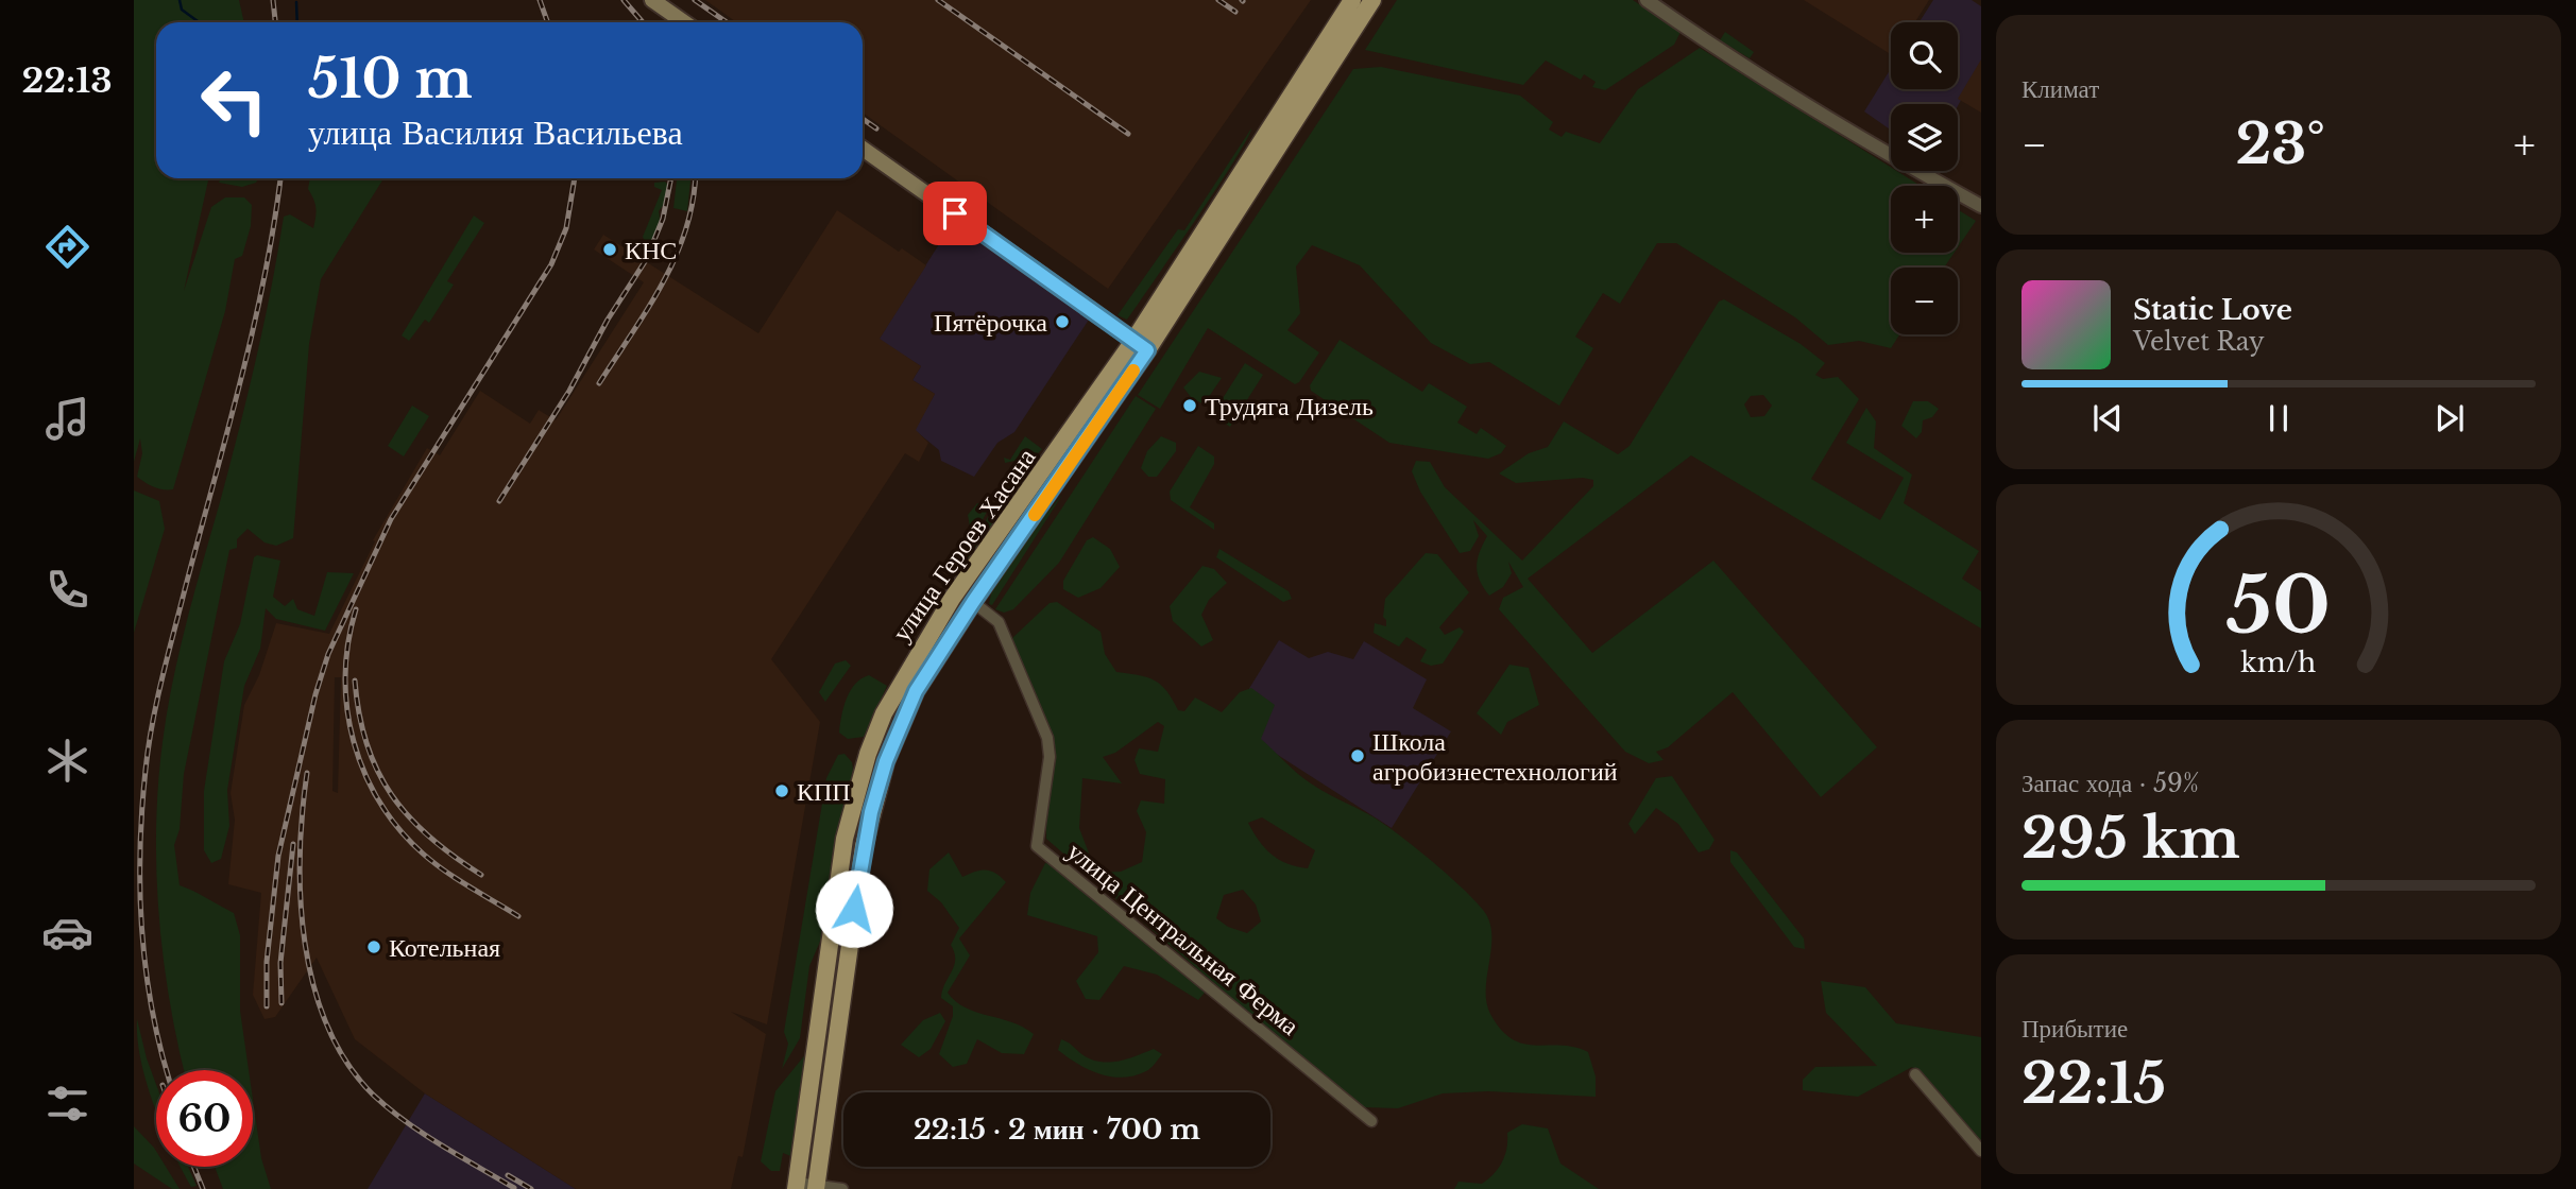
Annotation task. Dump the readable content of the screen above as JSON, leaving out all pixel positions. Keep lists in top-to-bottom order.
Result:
{
  "streets": {
    "main road": ["улица Героев Хасана"],
    "street": ["улица Центральная Ферма"]
  },
  "crossings": [
    ["улица Героев Хасана", "улица Центральная Ферма"]
  ],
  "places": [
    "КНС",
    "Пятёрочка",
    "Трудяга Дизель",
    "Школа агробизнестехнологий",
    "КПП",
    "Котельная"
  ],
  "page": {
    "tabs": "22:13",
    "tile": [
      "Климат",
      ["Запас хода · 59%", "295 km"],
      ["Прибытие", "22:15"]
    ],
    "map_buttons": ["+", "−"],
    "turn": ["510 m", "улица Василия Васильева"],
    "heat": ["−", "23°", "+"],
    "song": ["Static Love", "Velvet Ray"],
    "limit": "60",
    "trip": "22:15 · 2 мин · 700 m",
    "gauge": ["50", "km/h"]
  }
}
